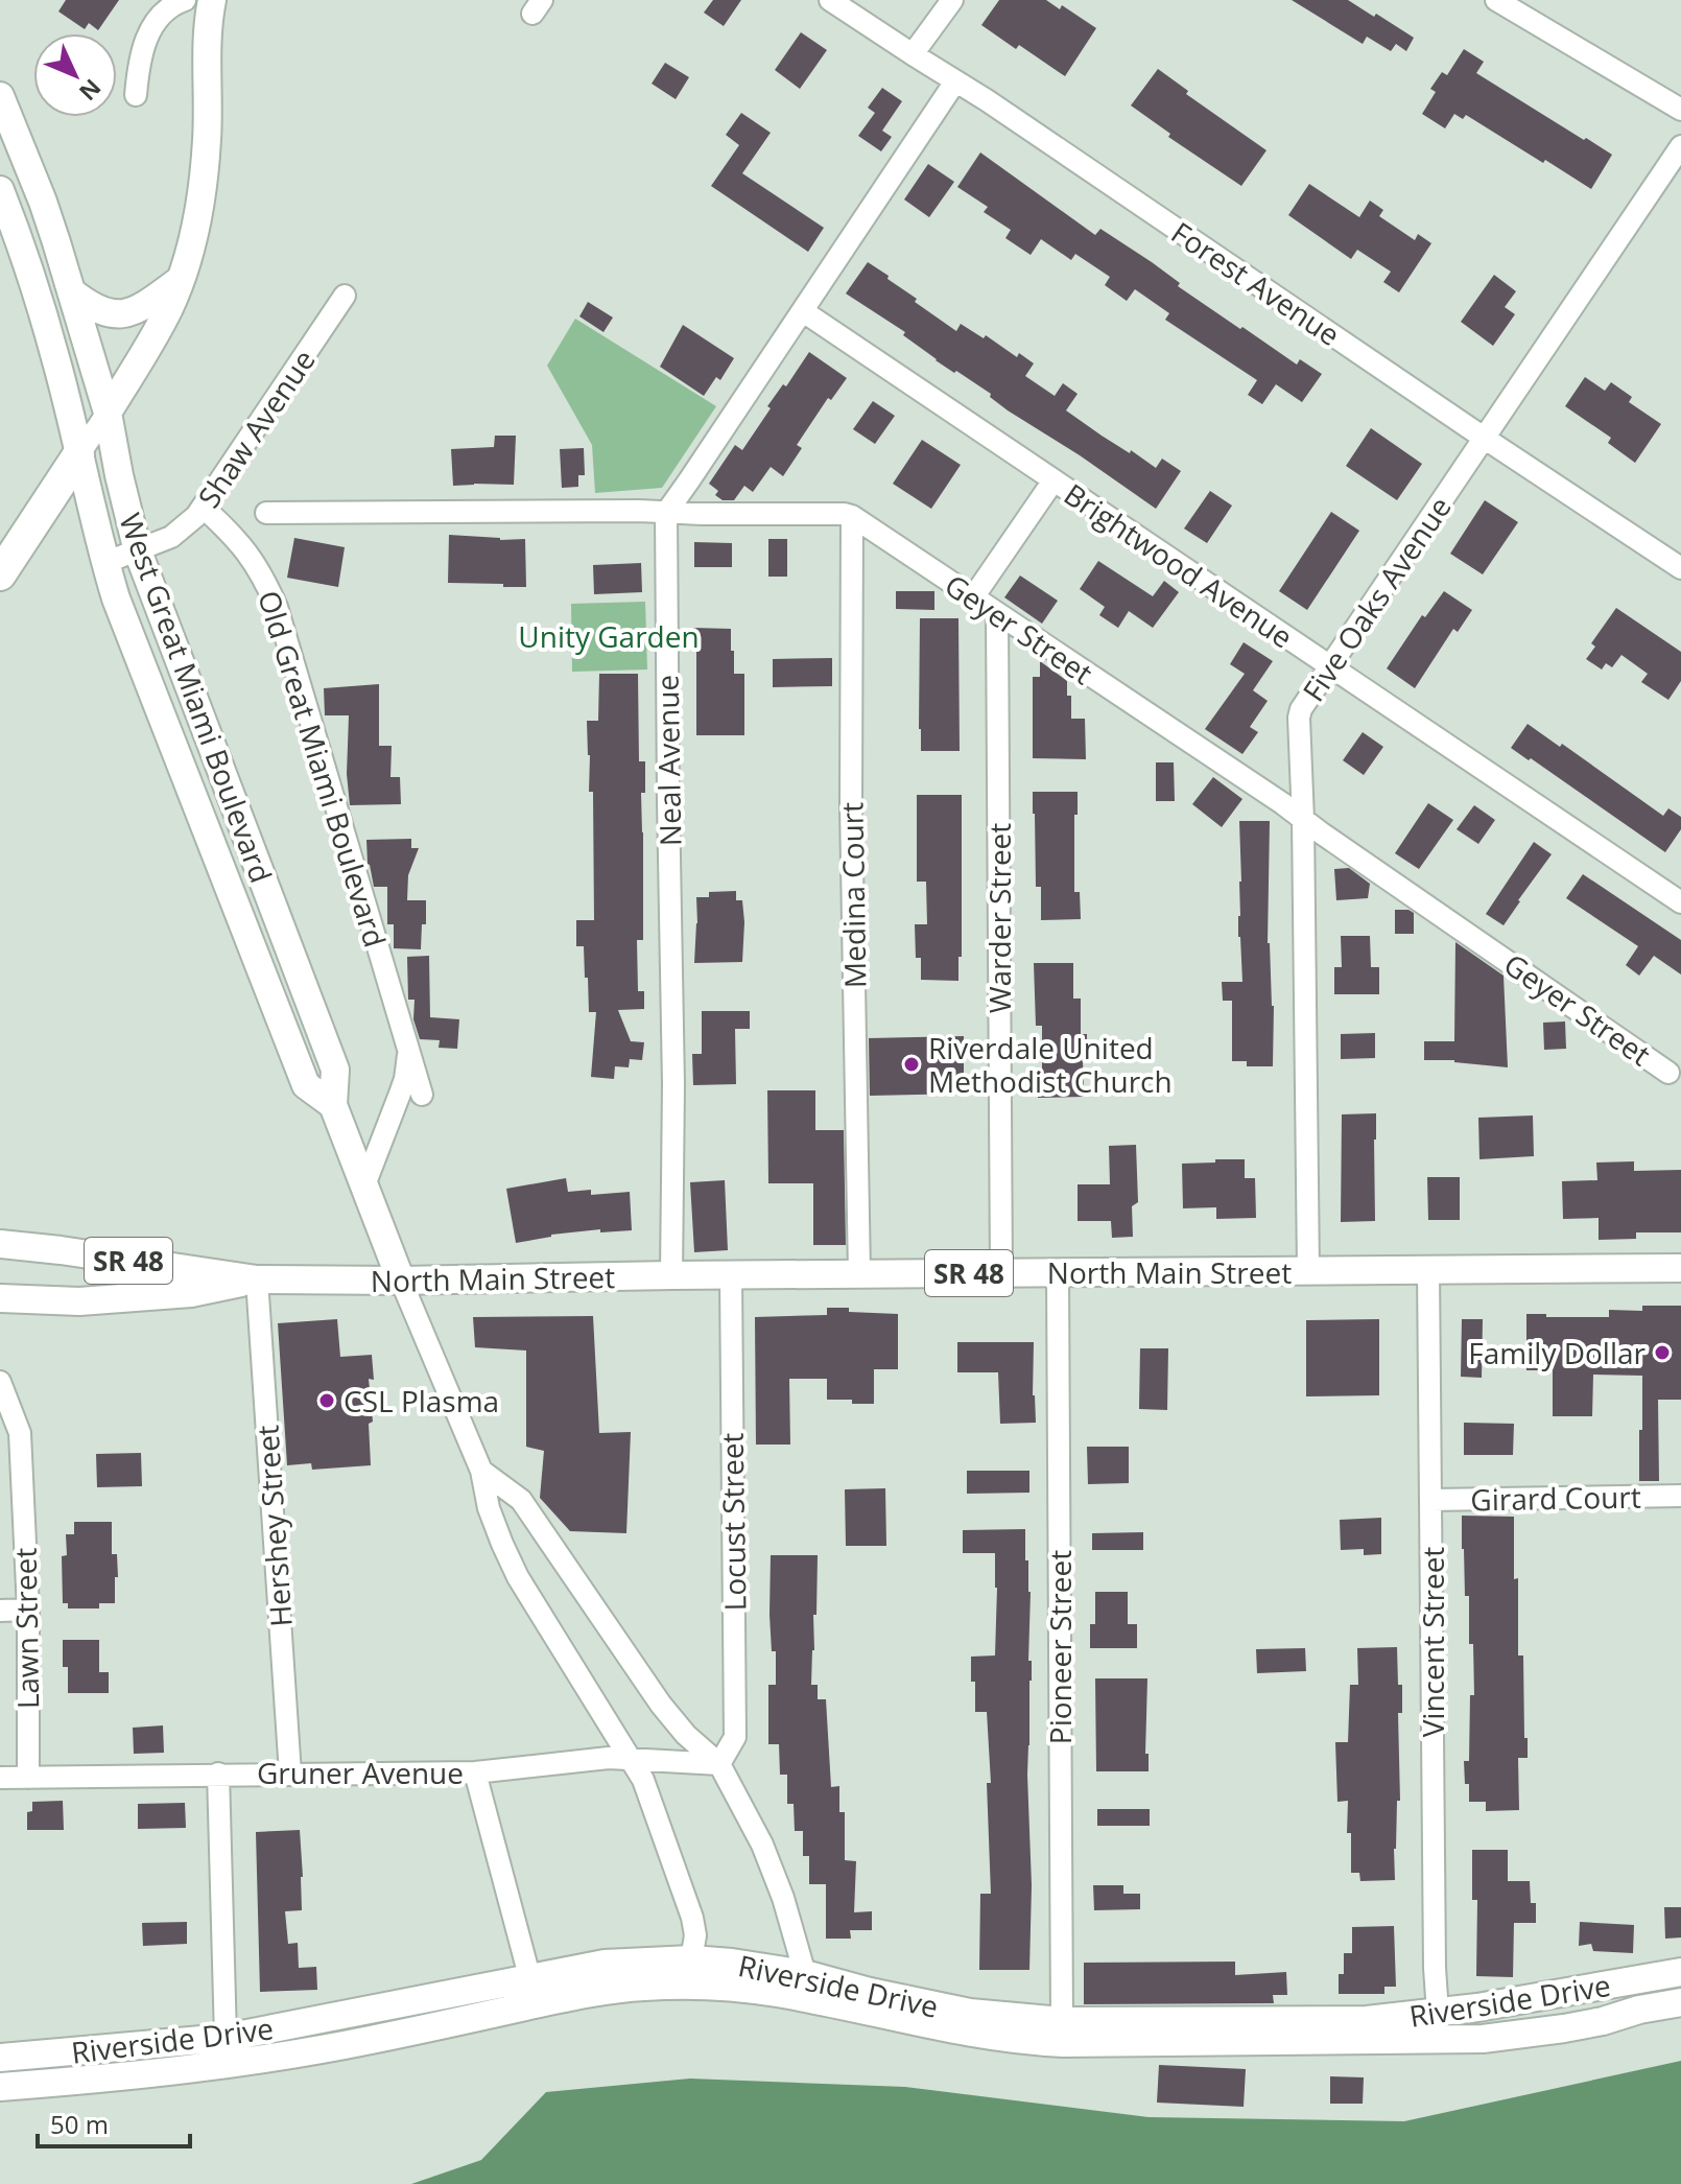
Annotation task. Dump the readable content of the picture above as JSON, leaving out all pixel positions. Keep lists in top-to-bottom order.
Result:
{
  "streets": {
    "main road": [
      "West Great Miami Boulevard",
      "SR 48",
      "North Main Street",
      "Riverside Drive"
    ],
    "street": [
      "Forest Avenue",
      "Shaw Avenue",
      "Brightwood Avenue",
      "Five Oaks Avenue",
      "Geyer Street",
      "Neal Avenue",
      "Old Great Miami Boulevard",
      "Medina Court",
      "Warder Street",
      "Girard Court",
      "Locust Street",
      "Hershey Street",
      "Lawn Street",
      "Vincent Street",
      "Pioneer Street",
      "Gruner Avenue"
    ]
  },
  "crossings": [
    ["Forest Avenue", "Five Oaks Avenue"],
    ["Shaw Avenue", "West Great Miami Boulevard"],
    ["Shaw Avenue", "Old Great Miami Boulevard"],
    ["Brightwood Avenue", "Five Oaks Avenue"],
    ["Five Oaks Avenue", "Geyer Street"],
    ["Five Oaks Avenue", "North Main Street"],
    ["Geyer Street", "Medina Court"],
    ["Geyer Street", "Warder Street"],
    ["West Great Miami Boulevard", "Old Great Miami Boulevard"],
    ["West Great Miami Boulevard", "North Main Street"],
    ["Neal Avenue", "North Main Street"],
    ["Medina Court", "North Main Street"],
    ["Warder Street", "North Main Street"],
    ["North Main Street", "Locust Street"],
    ["North Main Street", "Hershey Street"],
    ["North Main Street", "Vincent Street"],
    ["North Main Street", "Pioneer Street"],
    ["Girard Court", "Vincent Street"],
    ["Locust Street", "Gruner Avenue"],
    ["Hershey Street", "Gruner Avenue"],
    ["Lawn Street", "Gruner Avenue"],
    ["Vincent Street", "Riverside Drive"],
    ["Pioneer Street", "Riverside Drive"]
  ],
  "parks": ["Unity Garden"],
  "places": ["Riverdale United Methodist Church", "Family Dollar", "CSL Plasma"],
  "scale_bar": "50 m",
  "north": "bottom right"
}
